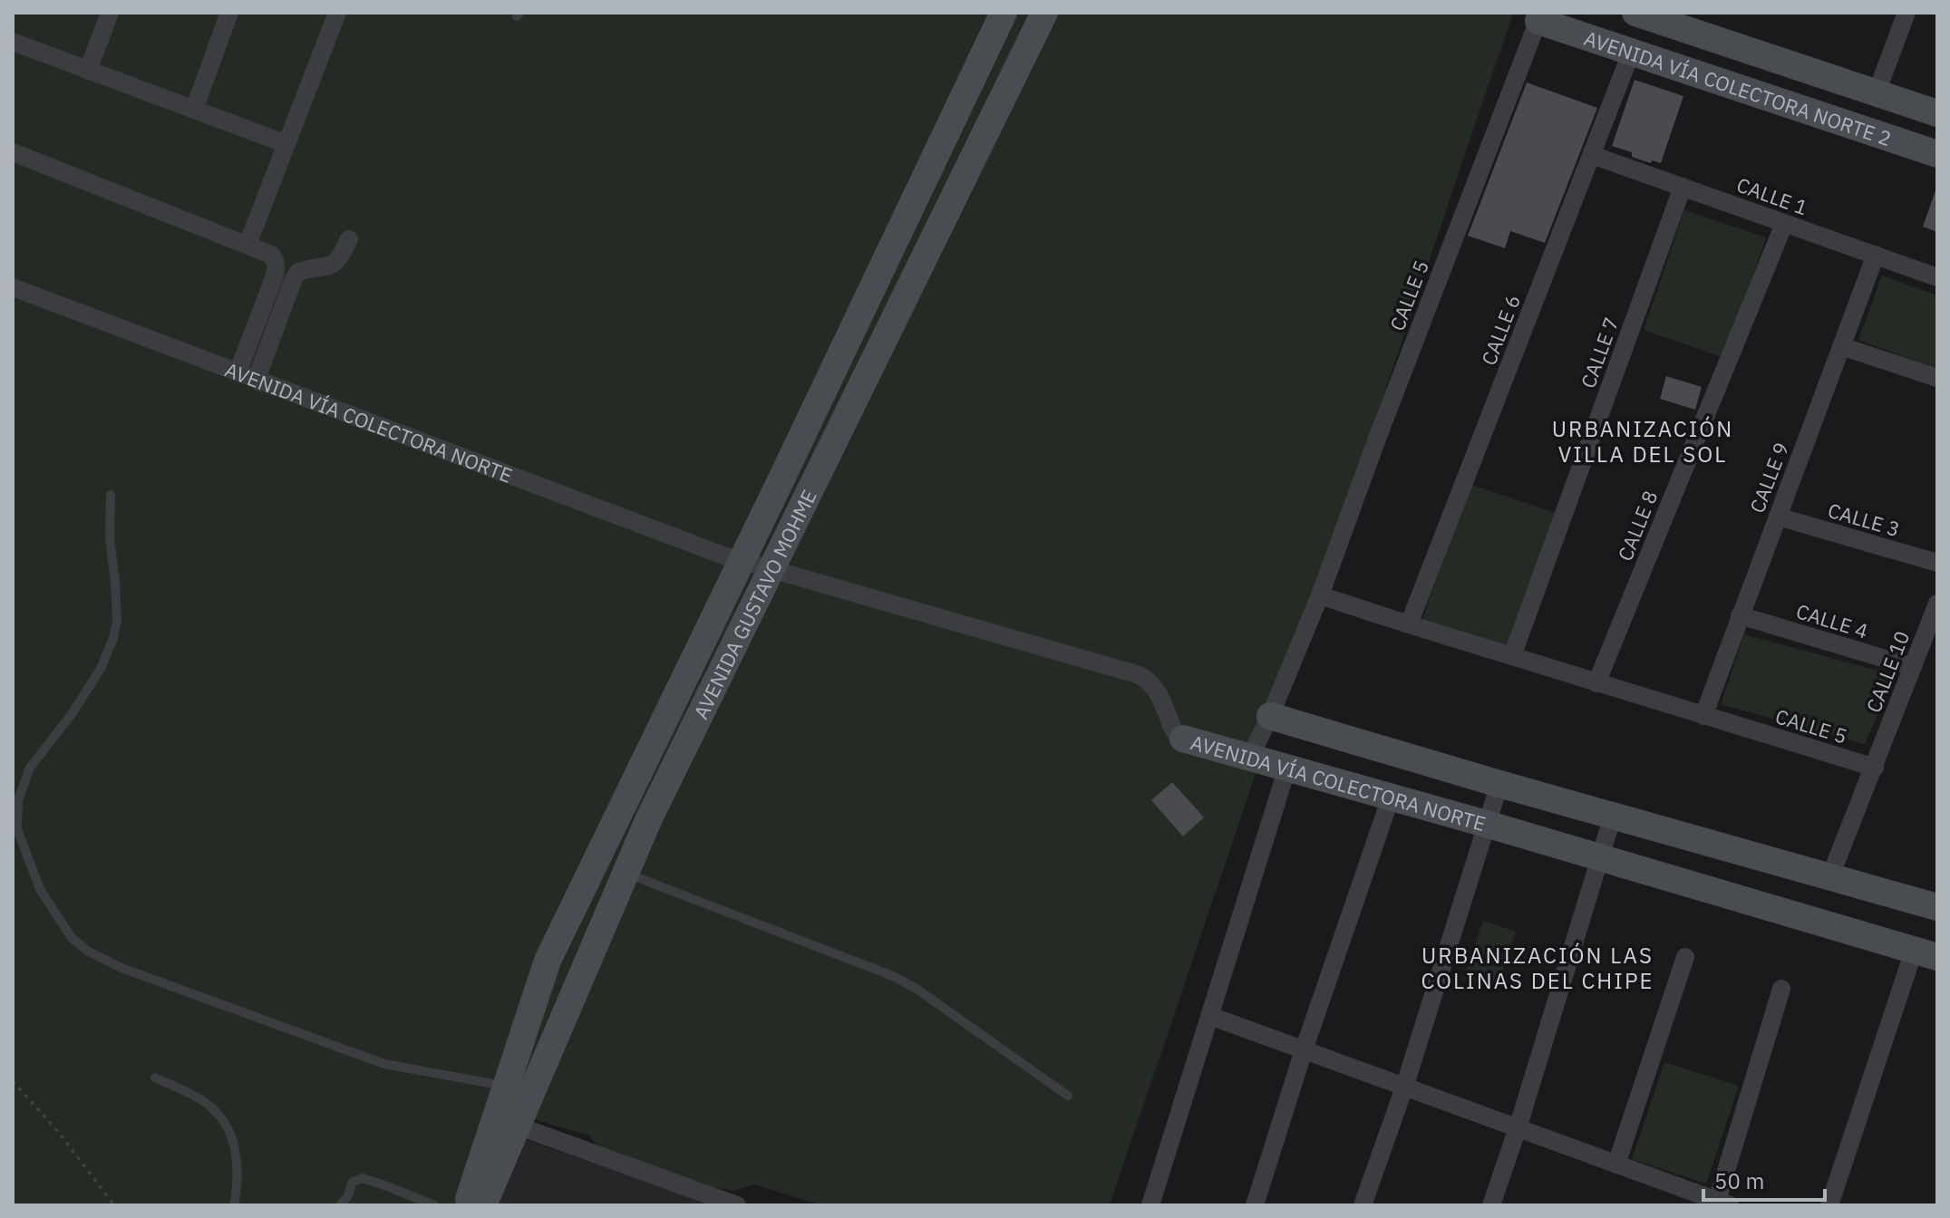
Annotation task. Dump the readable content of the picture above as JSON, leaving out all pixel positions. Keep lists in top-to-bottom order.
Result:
{
  "streets": {
    "street": [
      "AVENIDA VÍA COLECTORA NORTE 2",
      "CALLE 1",
      "CALLE 5",
      "CALLE 6",
      "CALLE 7",
      "AVENIDA VÍA COLECTORA NORTE",
      "CALLE 9",
      "CALLE 3",
      "CALLE 8",
      "AVENIDA GUSTAVO MOHME",
      "CALLE 4",
      "CALLE 10"
    ]
  },
  "crossings": [
    ["AVENIDA VÍA COLECTORA NORTE 2", "CALLE 5"],
    ["AVENIDA VÍA COLECTORA NORTE 2", "CALLE 6"],
    ["CALLE 1", "CALLE 6"],
    ["CALLE 1", "CALLE 7"],
    ["CALLE 1", "CALLE 9"],
    ["CALLE 1", "CALLE 8"],
    ["CALLE 5", "CALLE 6"],
    ["CALLE 5", "CALLE 7"],
    ["CALLE 5", "AVENIDA VÍA COLECTORA NORTE"],
    ["CALLE 5", "CALLE 9"],
    ["CALLE 5", "CALLE 8"],
    ["CALLE 5", "CALLE 10"],
    ["AVENIDA VÍA COLECTORA NORTE", "AVENIDA GUSTAVO MOHME"],
    ["CALLE 9", "CALLE 3"],
    ["CALLE 9", "CALLE 4"],
    ["CALLE 4", "CALLE 10"]
  ],
  "districts": ["URBANIZACIÓN VILLA DEL SOL", "URBANIZACIÓN LAS COLINAS DEL CHIPE"],
  "scale_bar": "50 m"
}
